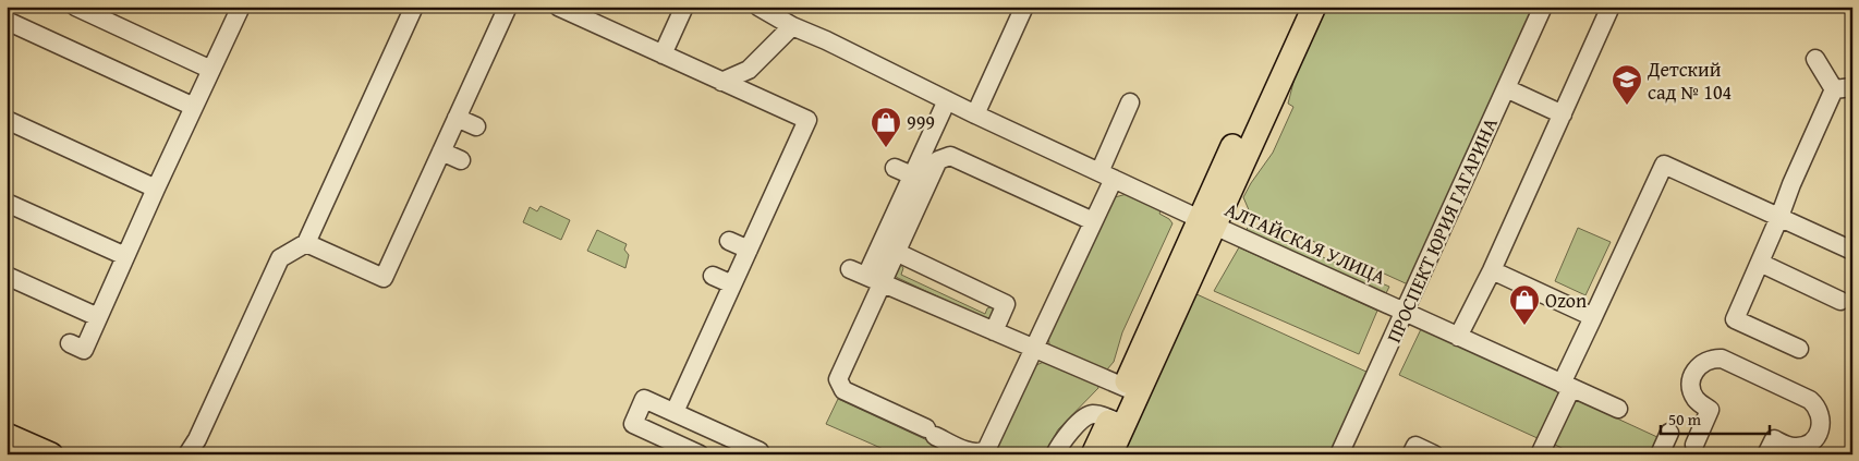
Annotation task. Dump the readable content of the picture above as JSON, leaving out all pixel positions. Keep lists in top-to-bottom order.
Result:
{
  "streets": {
    "street": ["ПРОСПЕКТ ЮРИЯ ГАГАРИНА", "АЛТАЙСКАЯ УЛИЦА"]
  },
  "crossings": [
    ["ПРОСПЕКТ ЮРИЯ ГАГАРИНА", "АЛТАЙСКАЯ УЛИЦА"]
  ],
  "places": {
    "school or university": ["Детский сад № 104"],
    "shop": ["999", "Ozon"]
  },
  "scale_bar": "50 m"
}
